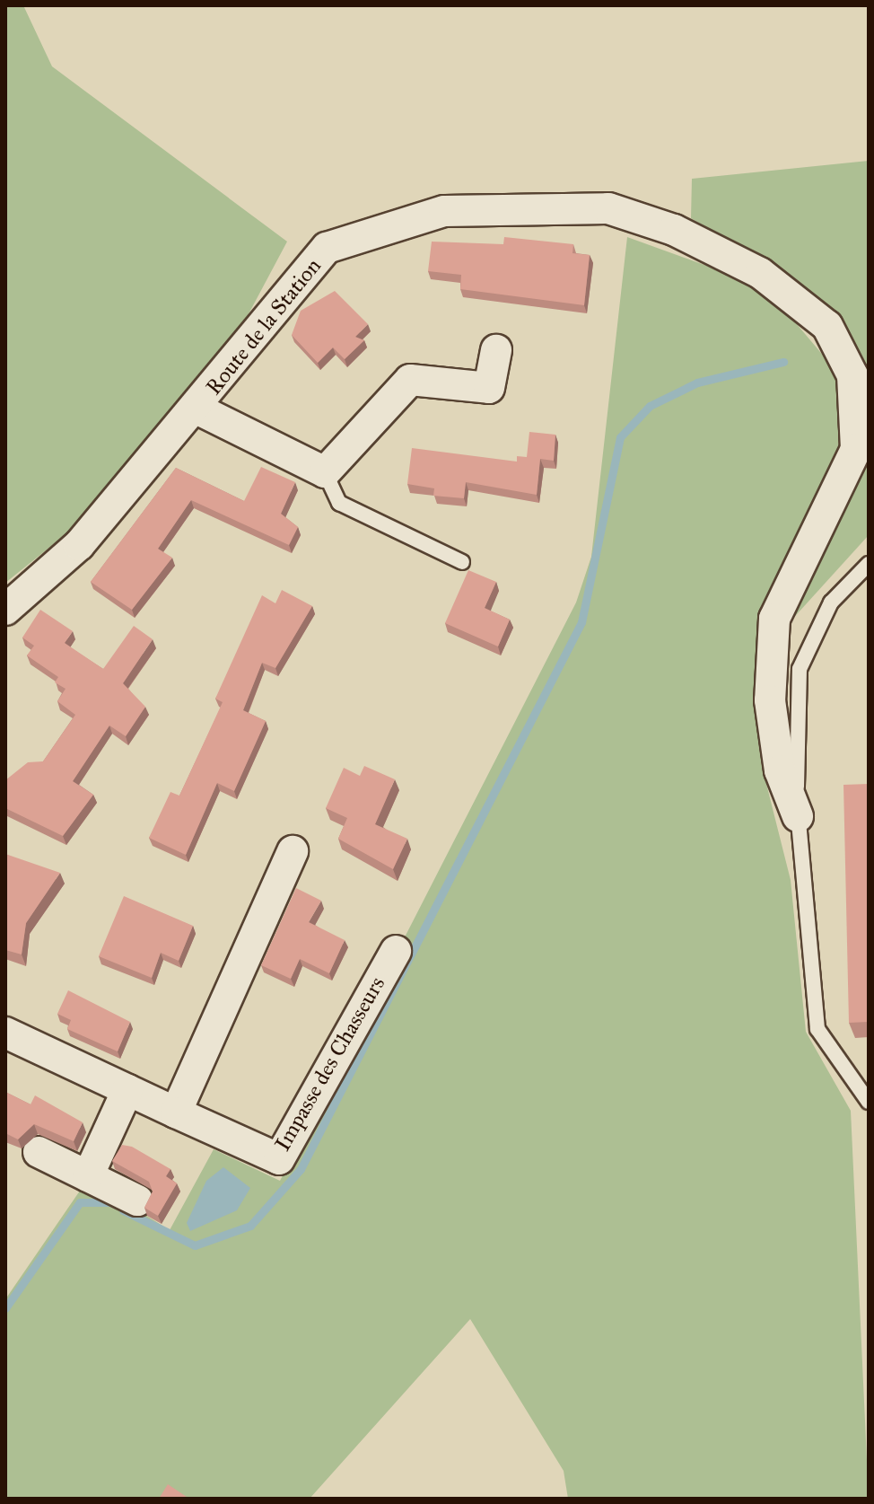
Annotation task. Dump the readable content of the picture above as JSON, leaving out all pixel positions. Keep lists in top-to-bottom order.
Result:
{
  "streets": {
    "street": ["Route de la Station", "Impasse des Chasseurs"]
  }
}
